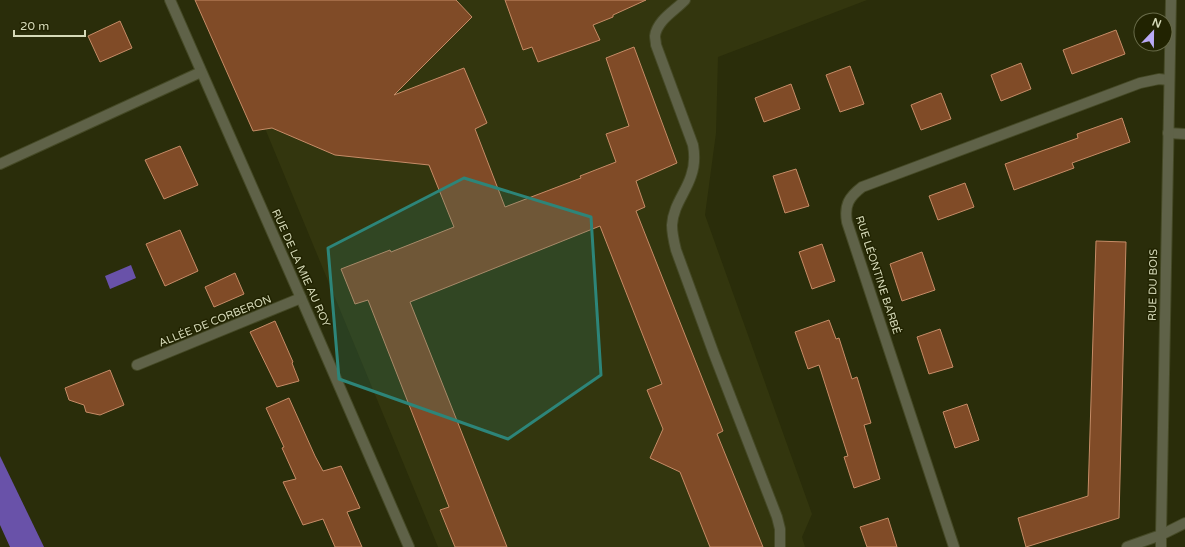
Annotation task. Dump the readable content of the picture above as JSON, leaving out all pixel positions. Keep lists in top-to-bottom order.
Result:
{
  "streets": {
    "street": [
      "RUE DE LA MIE AU ROY",
      "RUE LÉONTINE BARBÉ",
      "RUE DU BOIS",
      "ALLÉE DE CORBERON"
    ]
  },
  "crossings": [
    ["RUE DE LA MIE AU ROY", "ALLÉE DE CORBERON"],
    ["RUE LÉONTINE BARBÉ", "RUE DU BOIS"]
  ],
  "scale_bar": "20 m",
  "north": "top"
}
